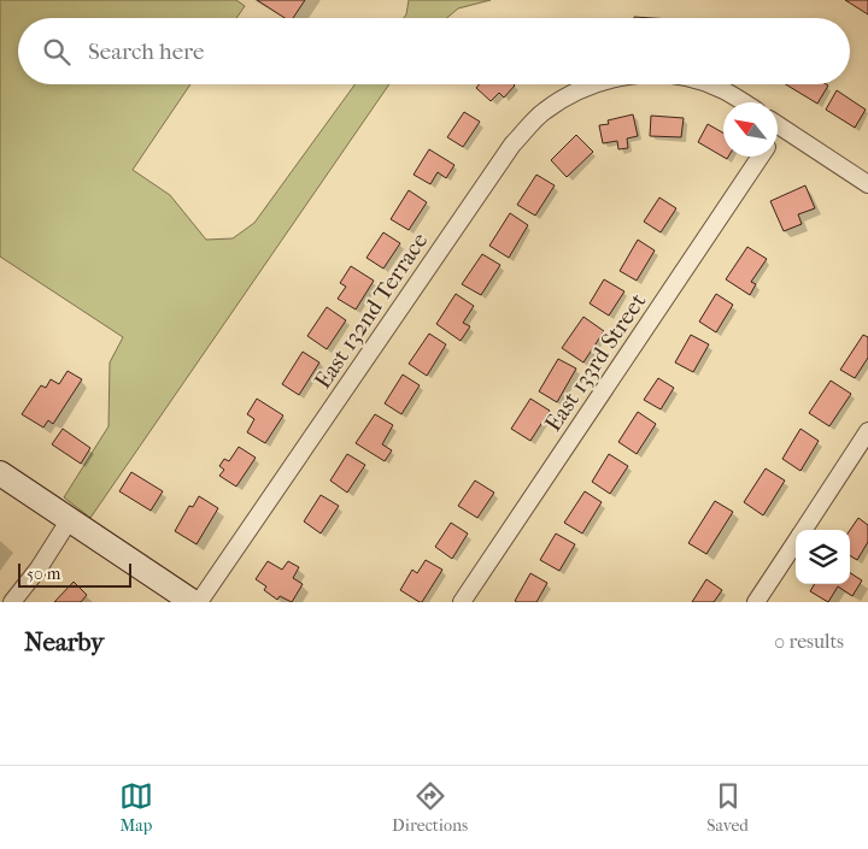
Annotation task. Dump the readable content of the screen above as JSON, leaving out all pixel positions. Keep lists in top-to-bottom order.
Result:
{
  "streets": {
    "street": ["East 132nd Terrace", "East 133rd Street"]
  },
  "scale_bar": "50 m",
  "north": "top left",
  "page": {
    "search": "Search here",
    "scale": "50 m",
    "heading": ["Nearby", "0 results"],
    "nav": ["Map", "Directions", "Saved"]
  }
}
